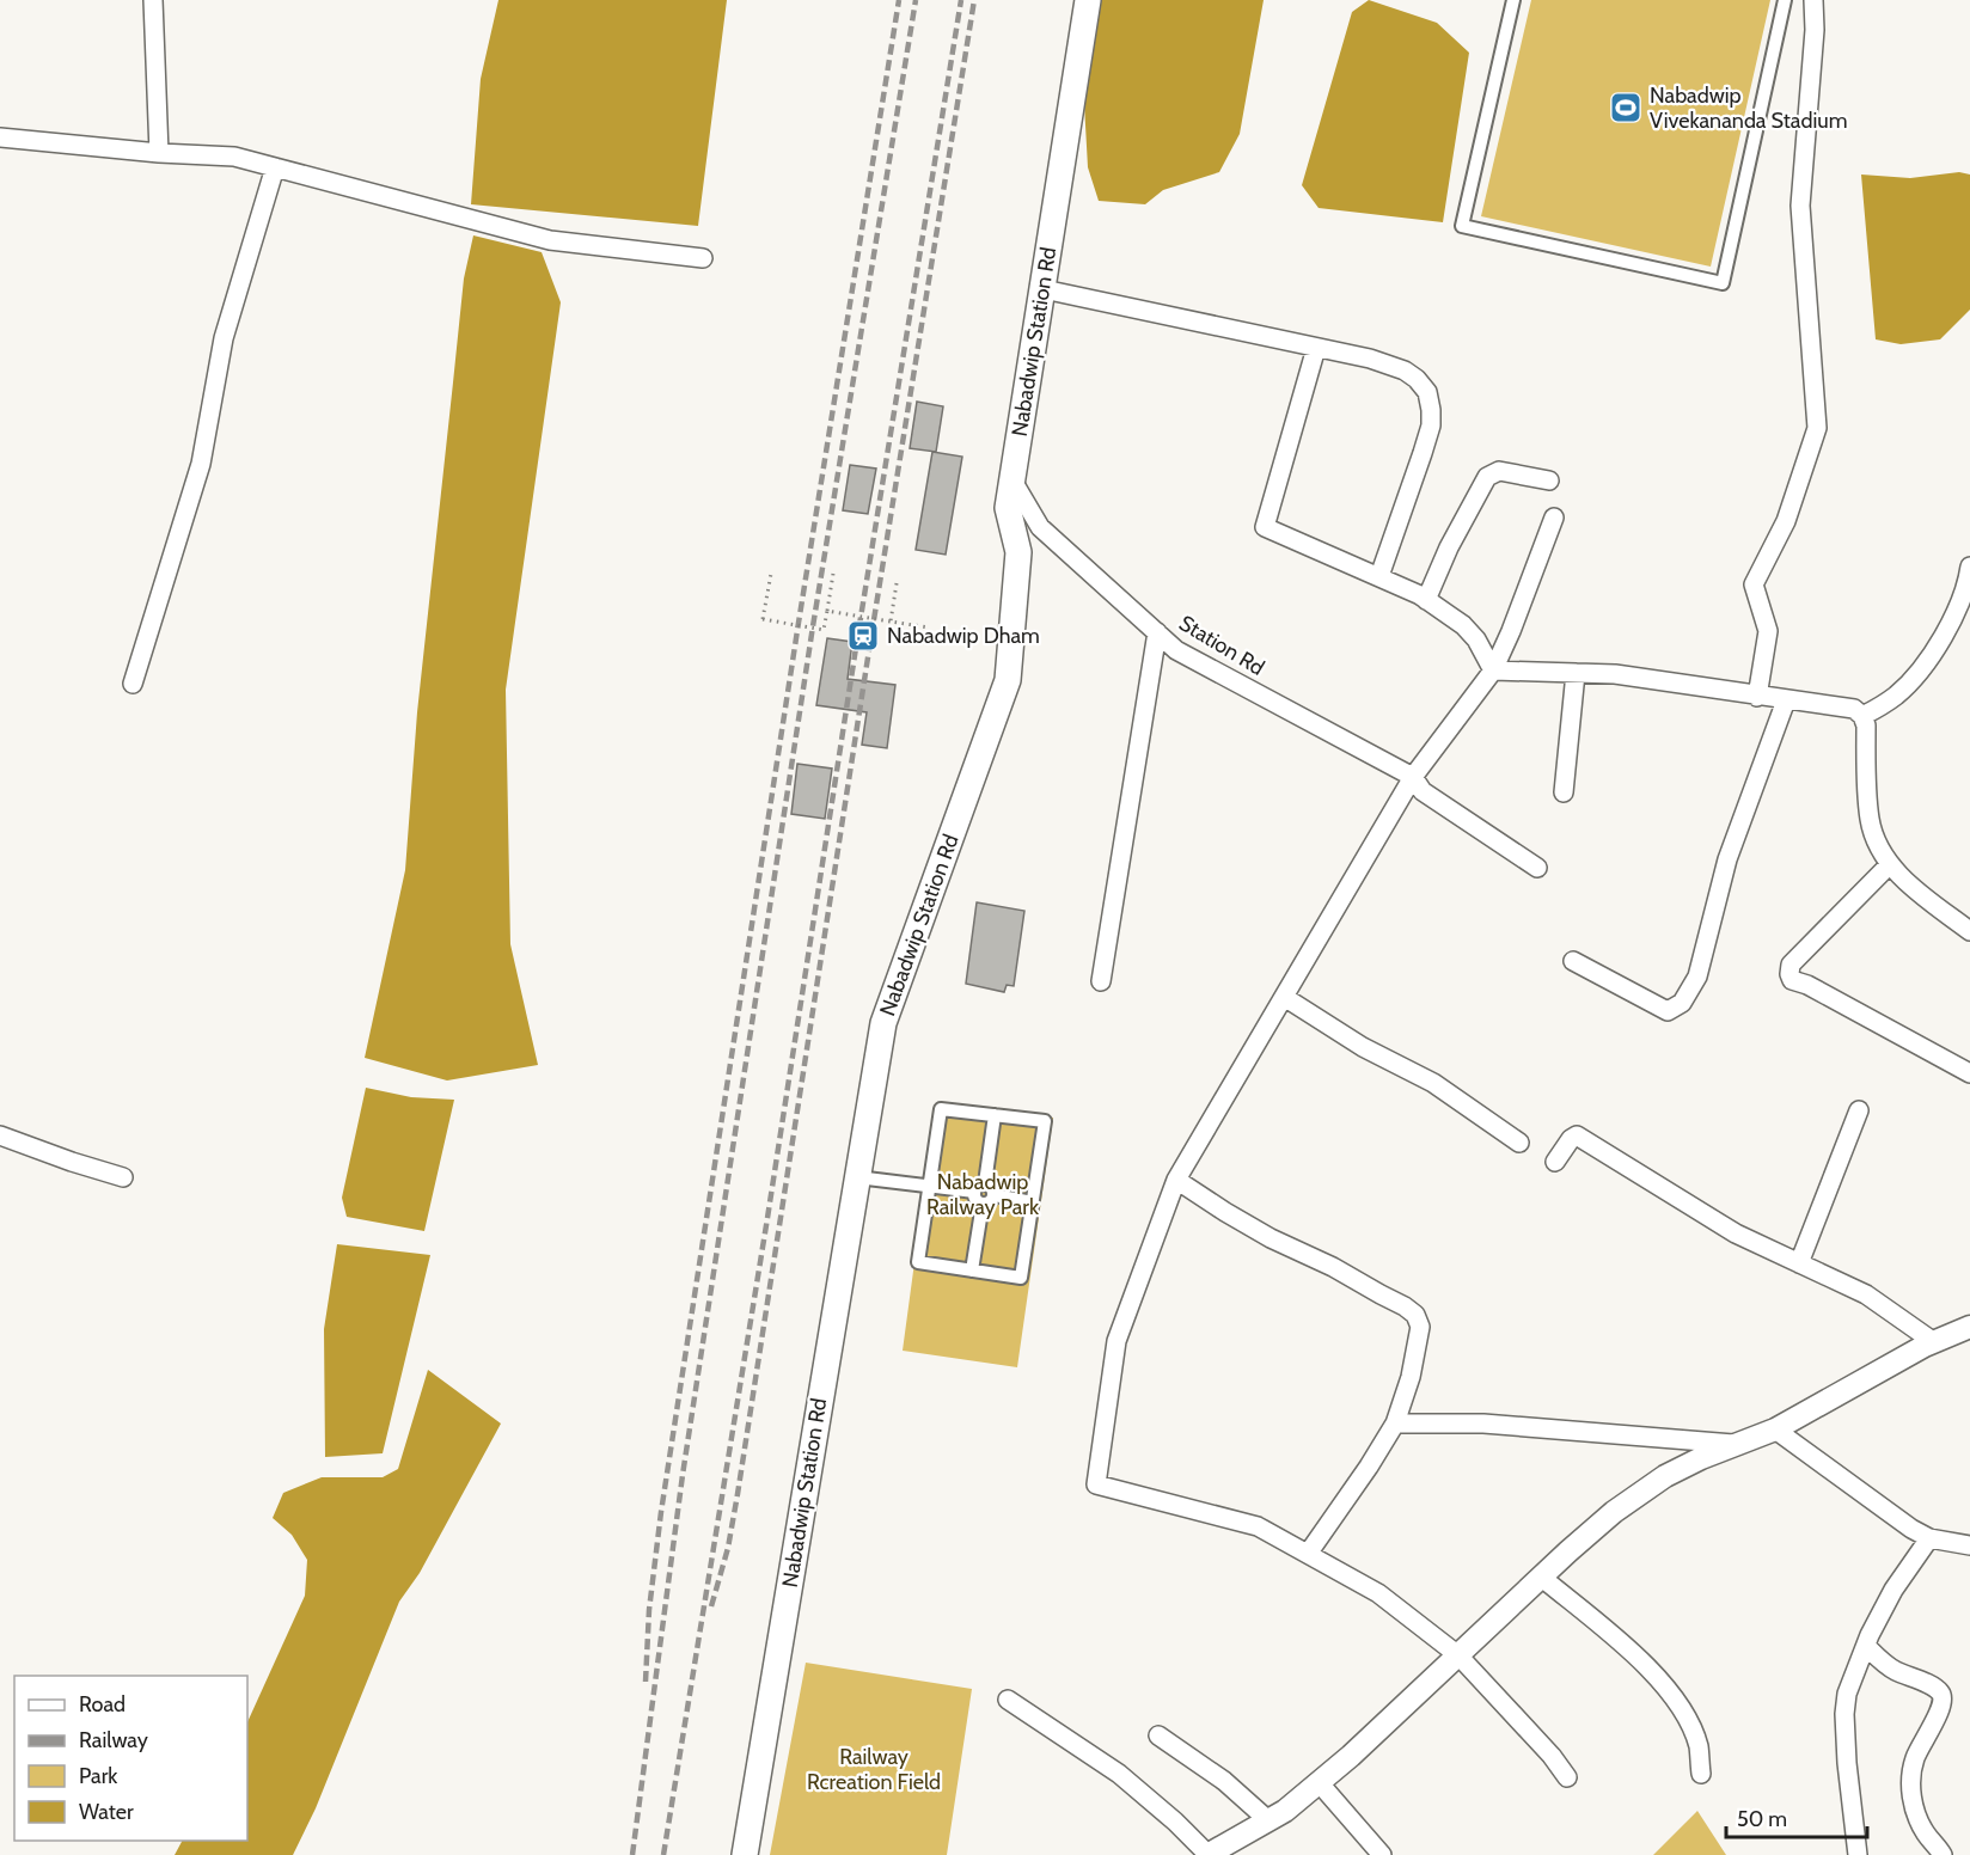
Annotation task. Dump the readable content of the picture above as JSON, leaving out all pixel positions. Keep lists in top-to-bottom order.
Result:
{
  "streets": {
    "main road": ["Nabadwip Station Rd"],
    "street": ["Station Rd"]
  },
  "crossings": [
    ["Nabadwip Station Rd", "Station Rd"]
  ],
  "parks": ["Nabadwip Railway Park", "Railway Rcreation Field"],
  "places": {
    "sports": ["Nabadwip Vivekananda Stadium"],
    "station": ["Nabadwip Dham"]
  },
  "legend": [
    "Road",
    "Railway",
    "Park",
    "Water"
  ],
  "scale_bar": "50 m"
}
